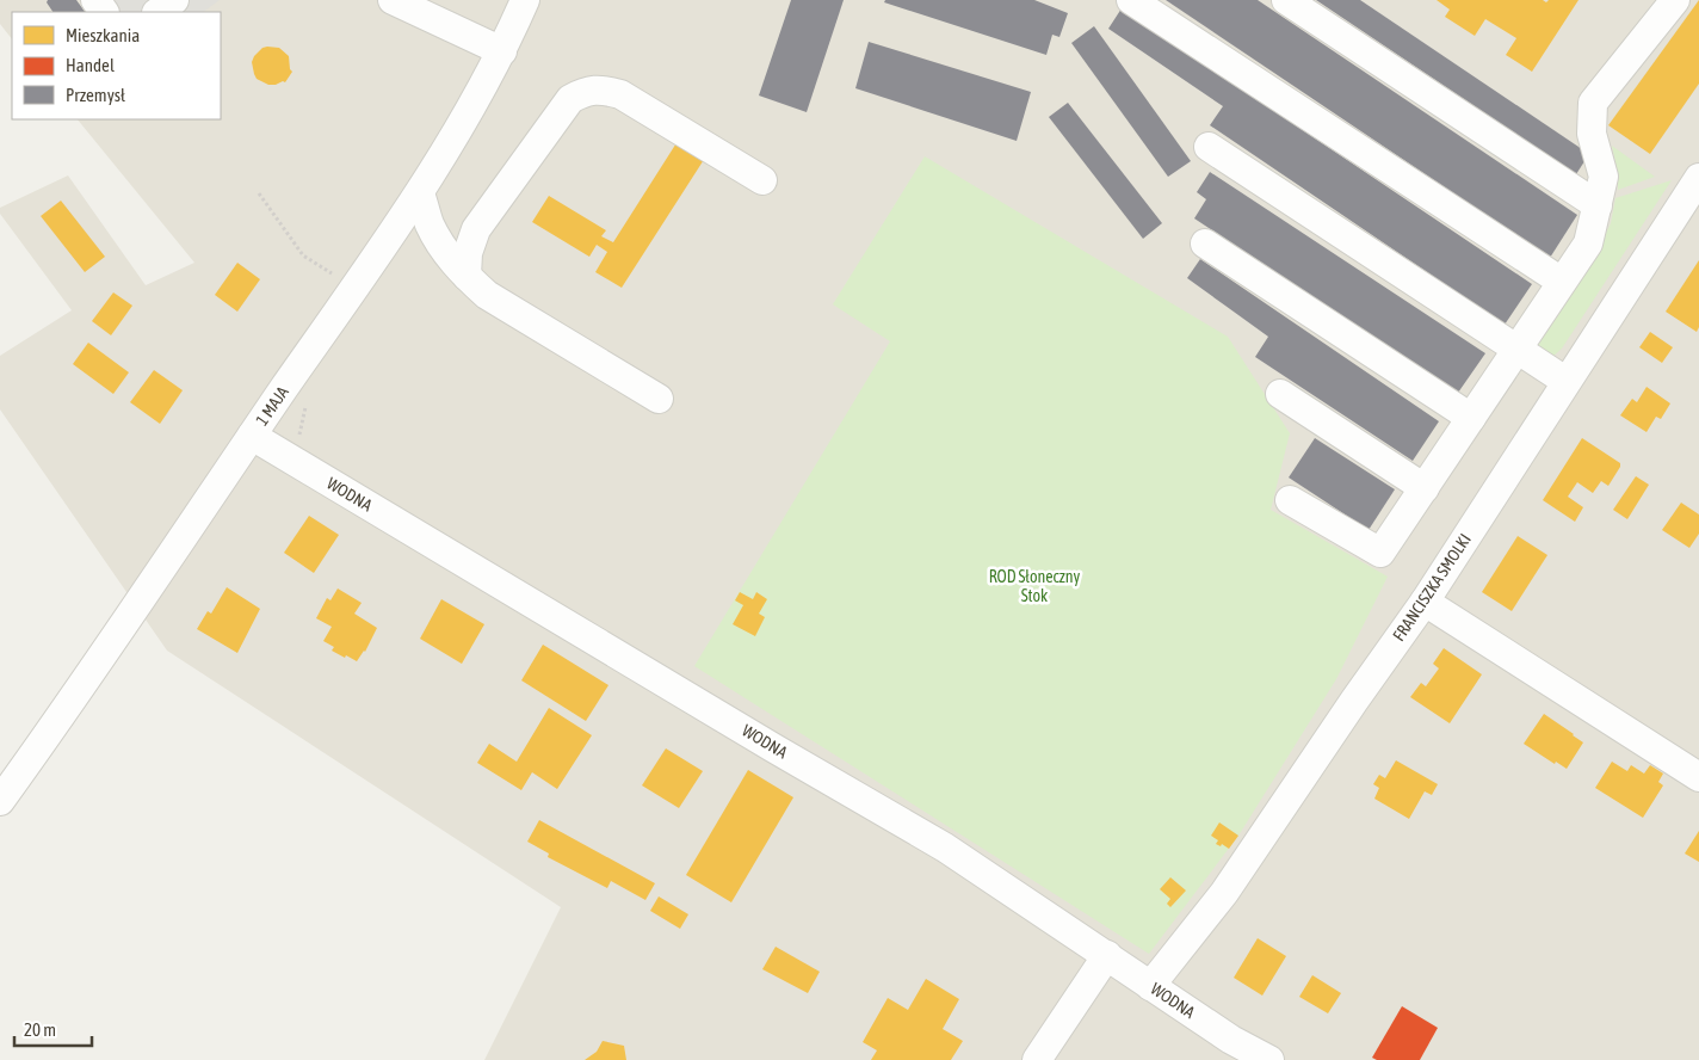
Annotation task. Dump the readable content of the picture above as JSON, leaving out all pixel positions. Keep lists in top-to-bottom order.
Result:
{
  "streets": {
    "street": ["1 MAJA", "WODNA", "FRANCISZKA SMOLKI"]
  },
  "crossings": [
    ["1 MAJA", "WODNA"],
    ["WODNA", "FRANCISZKA SMOLKI"]
  ],
  "parks": ["ROD Słoneczny Stok"],
  "legend": ["Mieszkania", "Handel", "Przemysł"],
  "scale_bar": "20 m"
}
